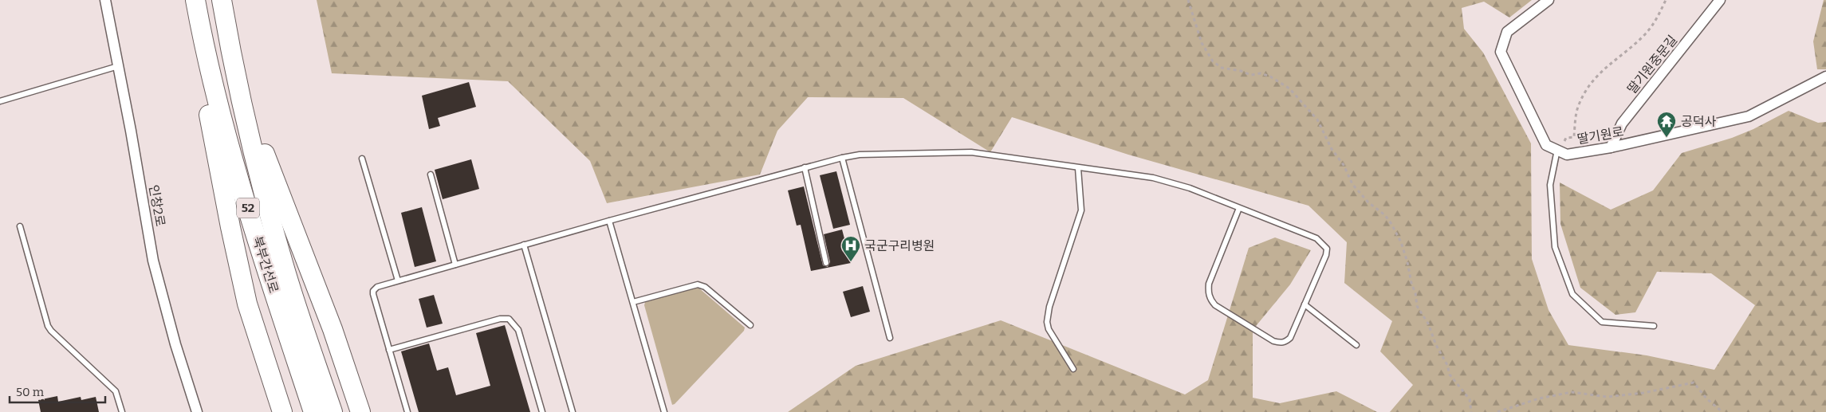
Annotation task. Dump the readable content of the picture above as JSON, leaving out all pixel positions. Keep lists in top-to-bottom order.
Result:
{
  "streets": {
    "highway": ["52", "북부간선로"],
    "street": ["딸기원중문길", "딸기원로", "인창2로"]
  },
  "crossings": [
    ["딸기원중문길", "딸기원로"]
  ],
  "places": {
    "temple": ["공덕사"],
    "hospital": ["국군구리병원"]
  },
  "scale_bar": "50 m"
}
